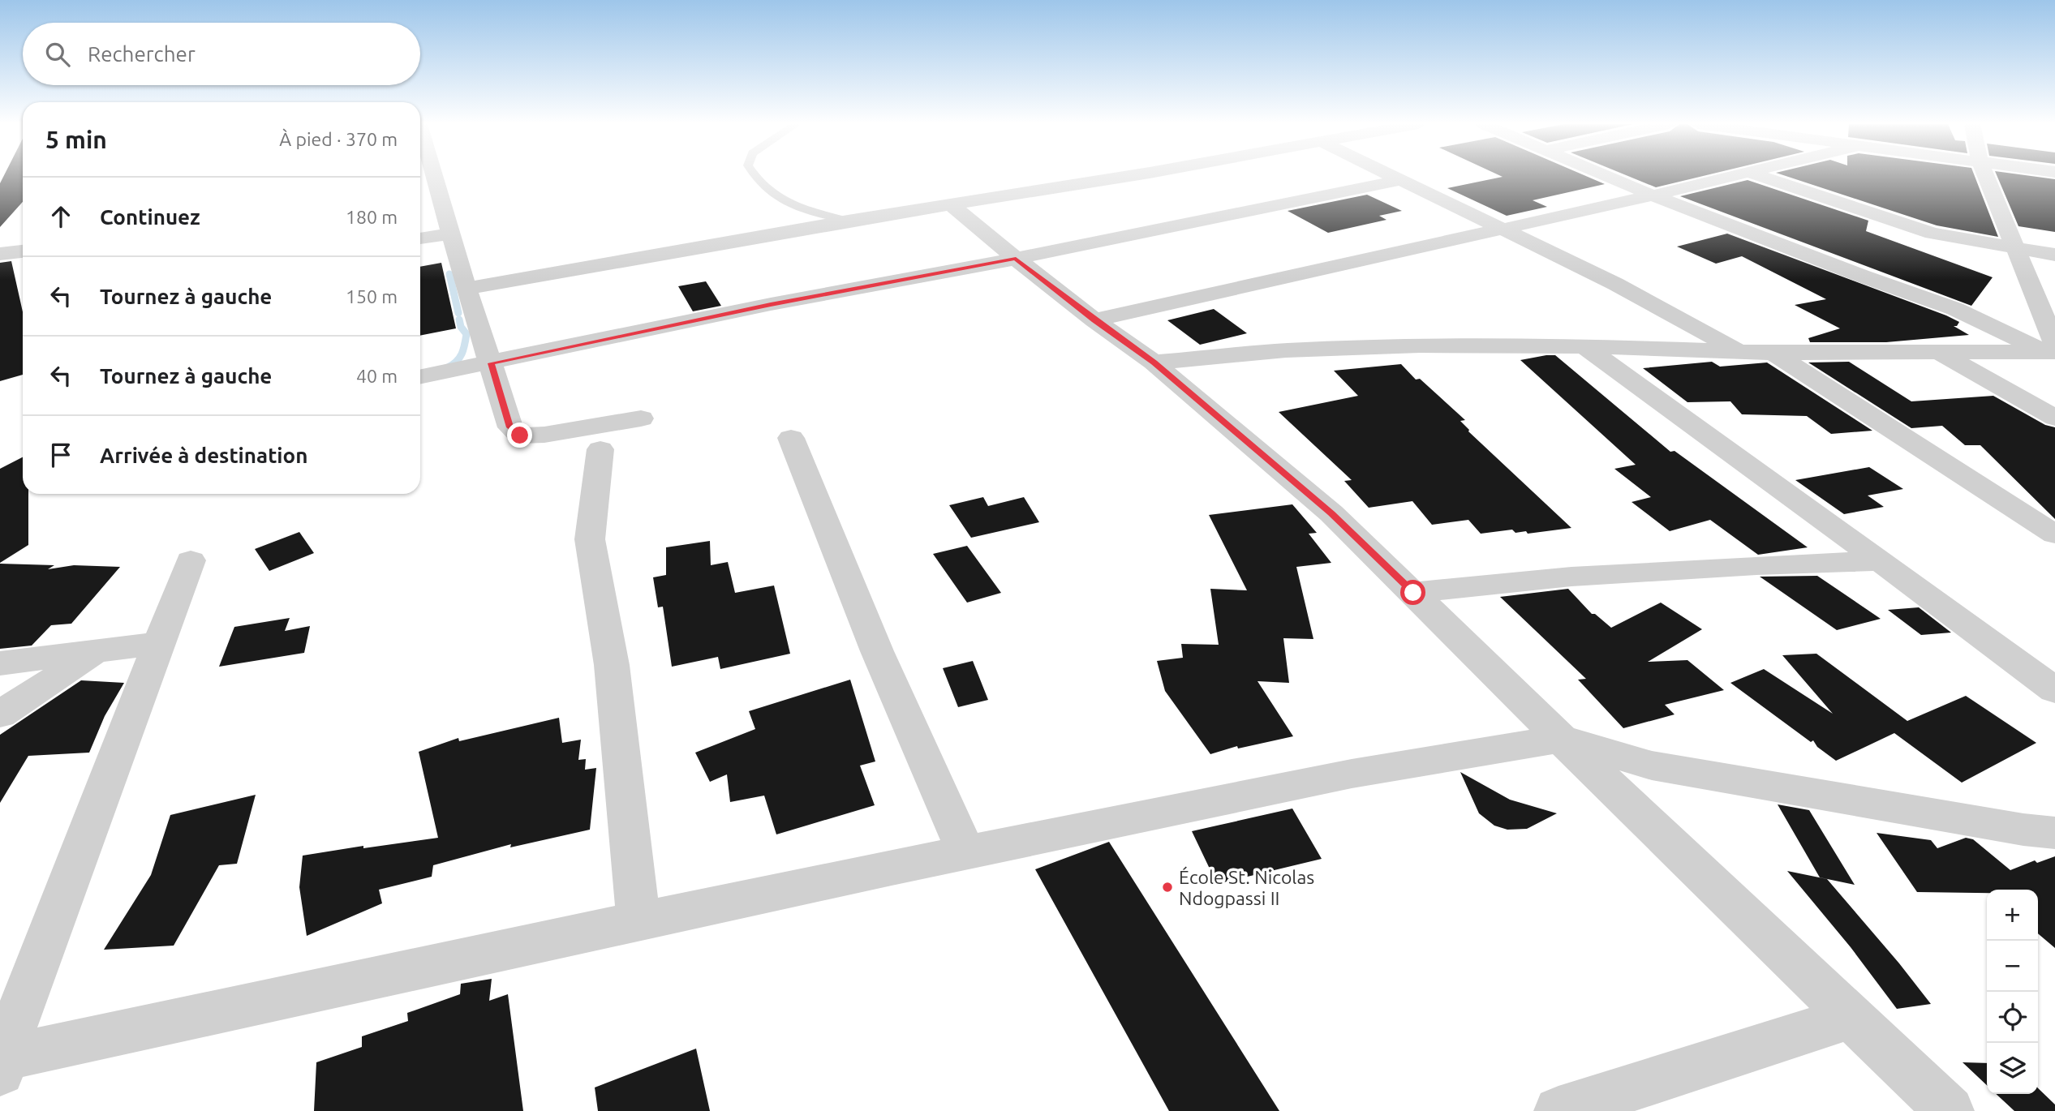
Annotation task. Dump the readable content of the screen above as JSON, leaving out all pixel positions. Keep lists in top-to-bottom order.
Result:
{
  "places": ["École St. Nicolas Ndogpassi II"],
  "page": {
    "search": "Rechercher",
    "heading": ["5 min", "À pied · 370 m"],
    "list": [
      ["Continuez", "180 m"],
      ["Tournez à gauche", "150 m"],
      ["Tournez à gauche", "40 m"],
      "Arrivée à destination"
    ],
    "map_buttons": ["+", "−"]
  }
}
